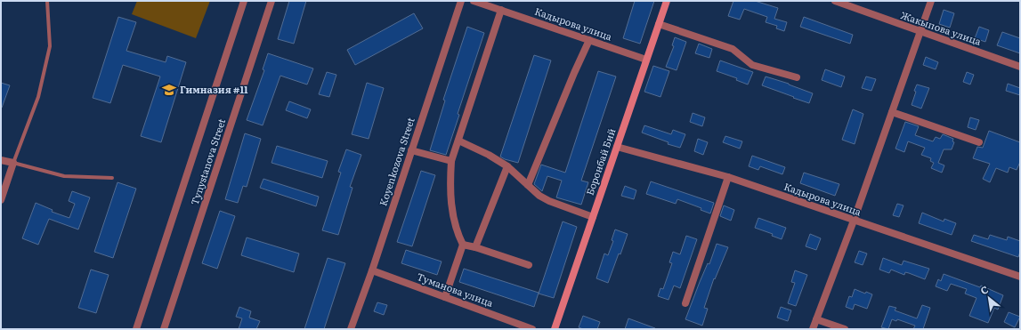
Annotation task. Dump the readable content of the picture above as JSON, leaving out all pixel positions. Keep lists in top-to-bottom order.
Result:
{
  "streets": {
    "street": [
      "Кадырова улица",
      "Жакыпова улица",
      "Tynystanova Street",
      "Koyenkozova Street",
      "Боронбай Бий",
      "Туманова улица"
    ]
  },
  "crossings": [
    ["Кадырова улица", "Боронбай Бий"],
    ["Koyenkozova Street", "Туманова улица"]
  ],
  "places": {
    "school or university": ["Гимназия #11"]
  },
  "north": "top left"
}
